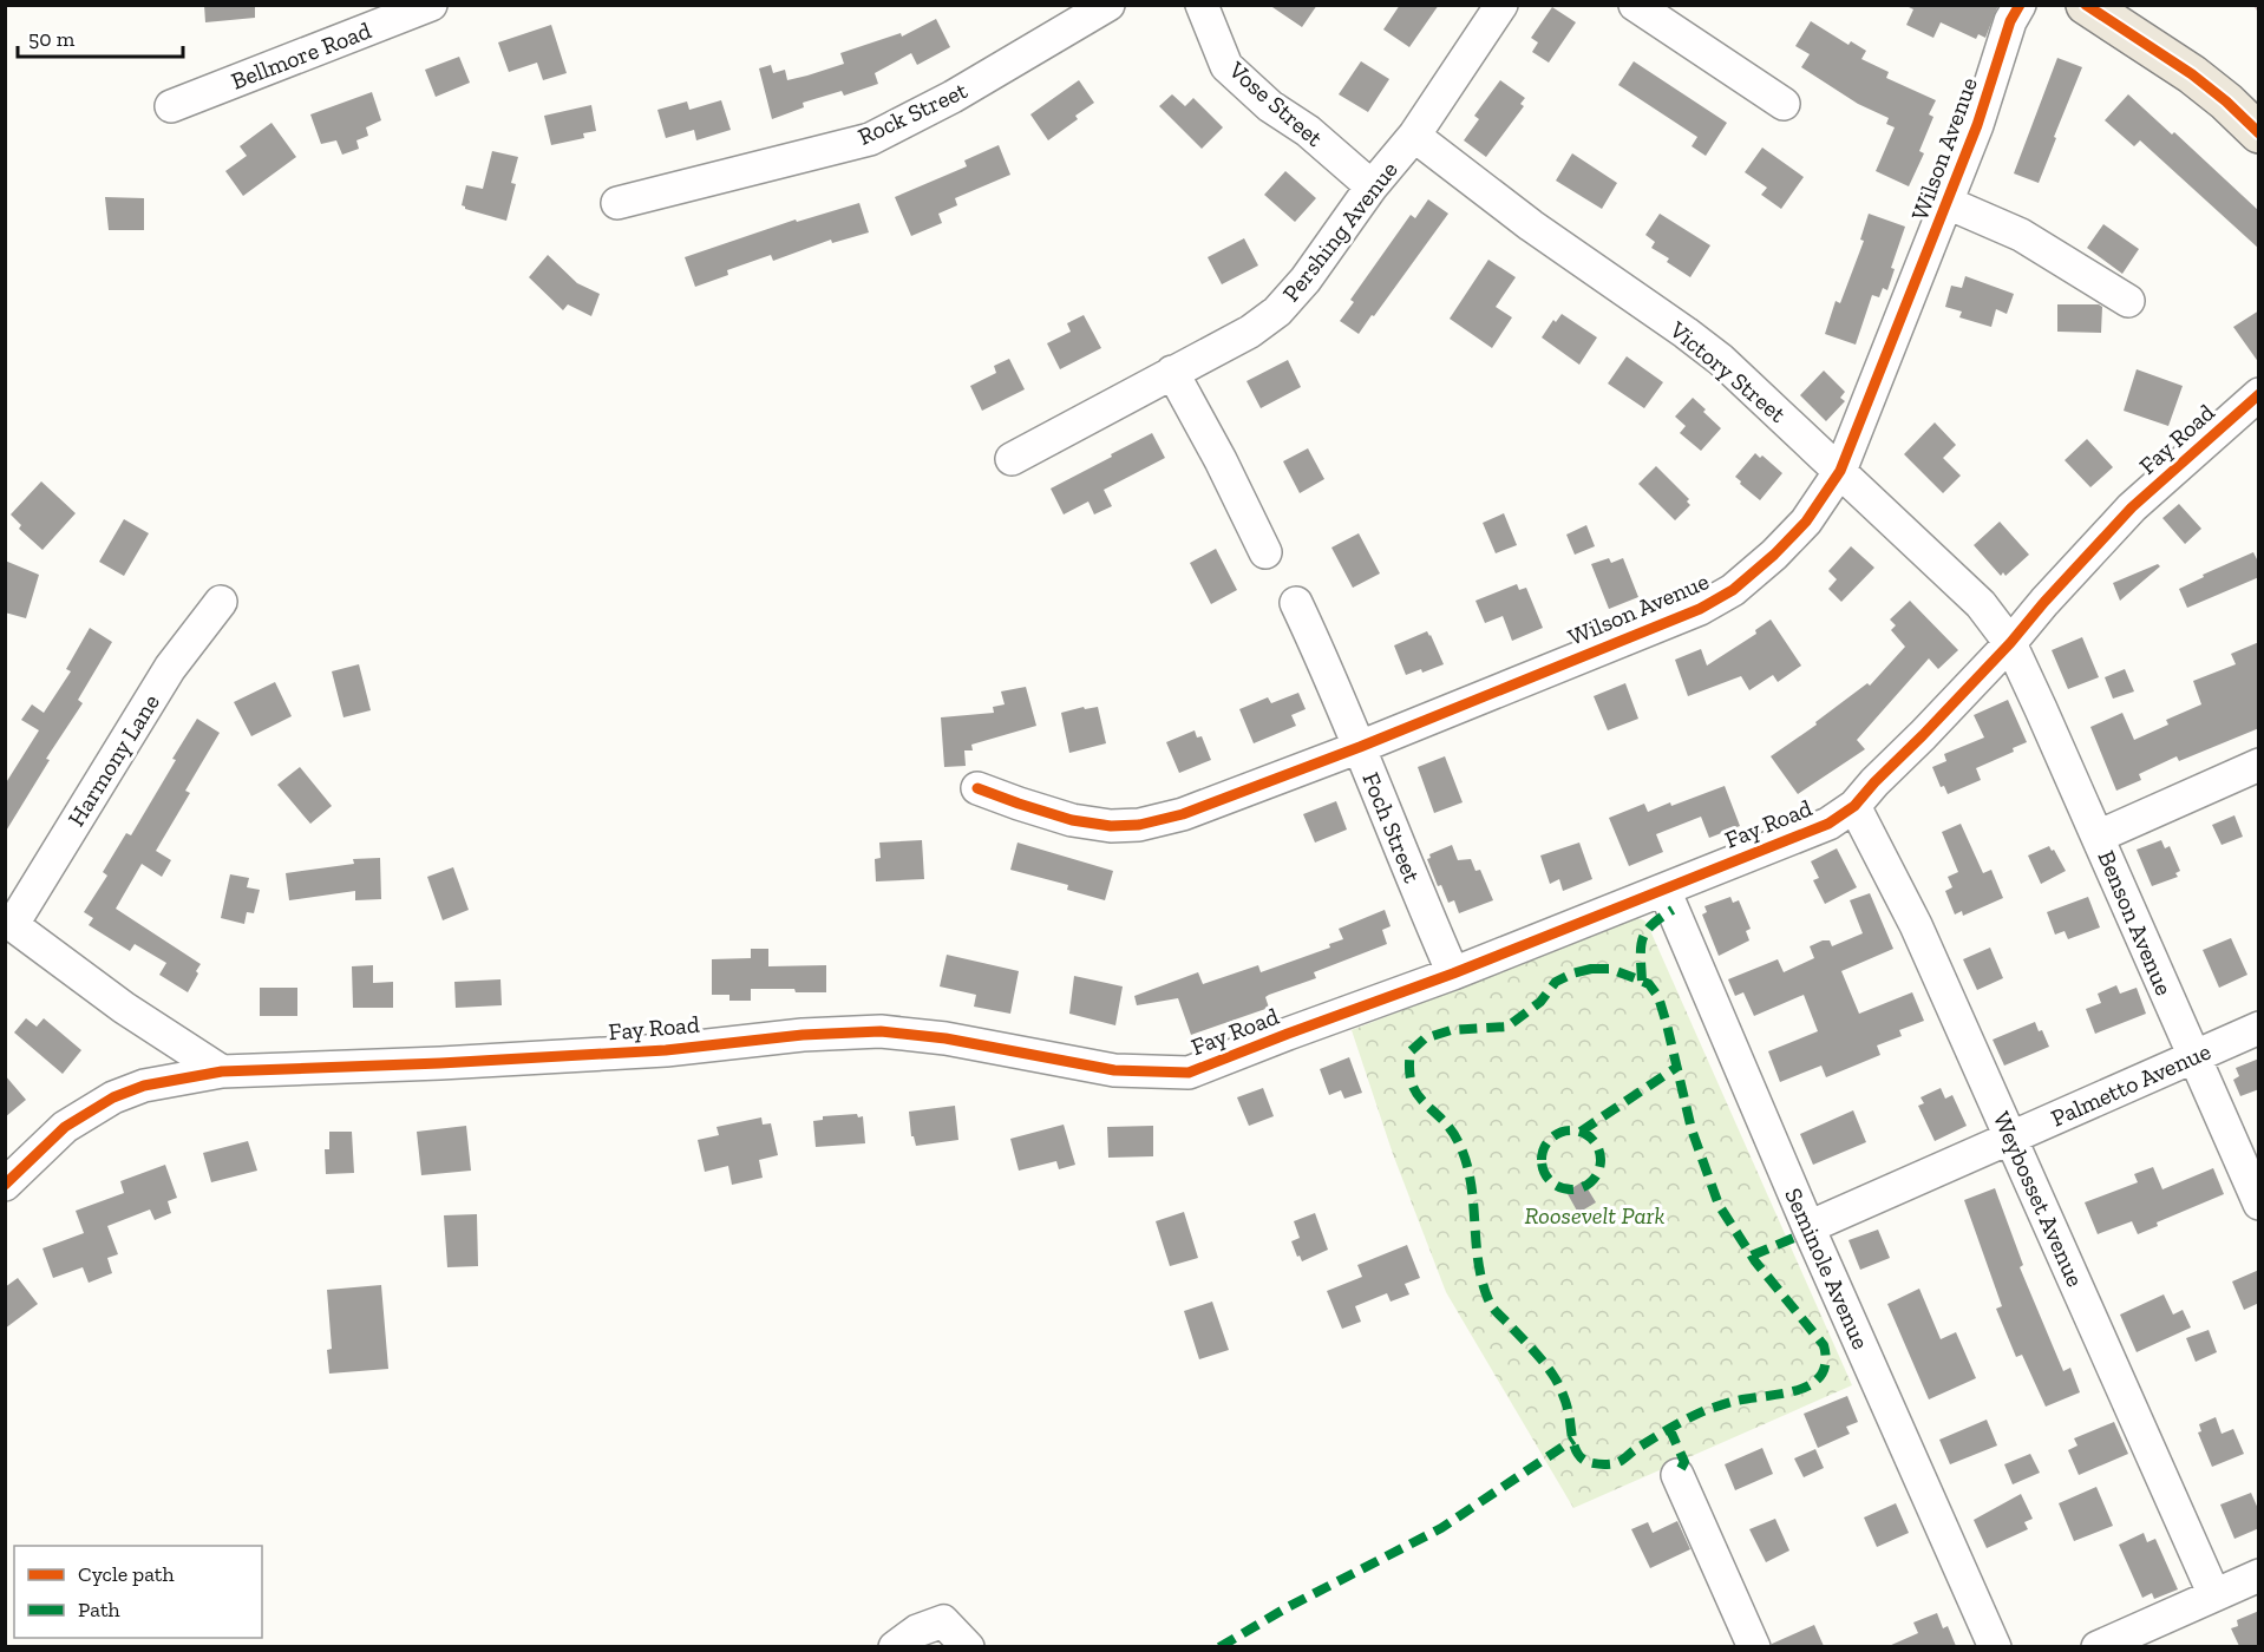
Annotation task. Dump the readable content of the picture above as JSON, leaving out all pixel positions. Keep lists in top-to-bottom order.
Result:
{
  "streets": {
    "street": [
      "Bellmore Road",
      "Vose Street",
      "Rock Street",
      "Wilson Avenue",
      "Pershing Avenue",
      "Victory Street",
      "Fay Road",
      "Harmony Lane",
      "Foch Street",
      "Benson Avenue",
      "Palmetto Avenue",
      "Weybosset Avenue",
      "Seminole Avenue"
    ]
  },
  "crossings": [
    ["Vose Street", "Pershing Avenue"],
    ["Wilson Avenue", "Victory Street"],
    ["Wilson Avenue", "Foch Street"],
    ["Pershing Avenue", "Victory Street"],
    ["Victory Street", "Fay Road"],
    ["Victory Street", "Benson Avenue"],
    ["Fay Road", "Foch Street"],
    ["Fay Road", "Benson Avenue"],
    ["Fay Road", "Weybosset Avenue"],
    ["Fay Road", "Seminole Avenue"],
    ["Benson Avenue", "Palmetto Avenue"],
    ["Palmetto Avenue", "Weybosset Avenue"],
    ["Palmetto Avenue", "Seminole Avenue"]
  ],
  "parks": ["Roosevelt Park"],
  "legend": ["Cycle path", "Path"],
  "scale_bar": "50 m"
}
